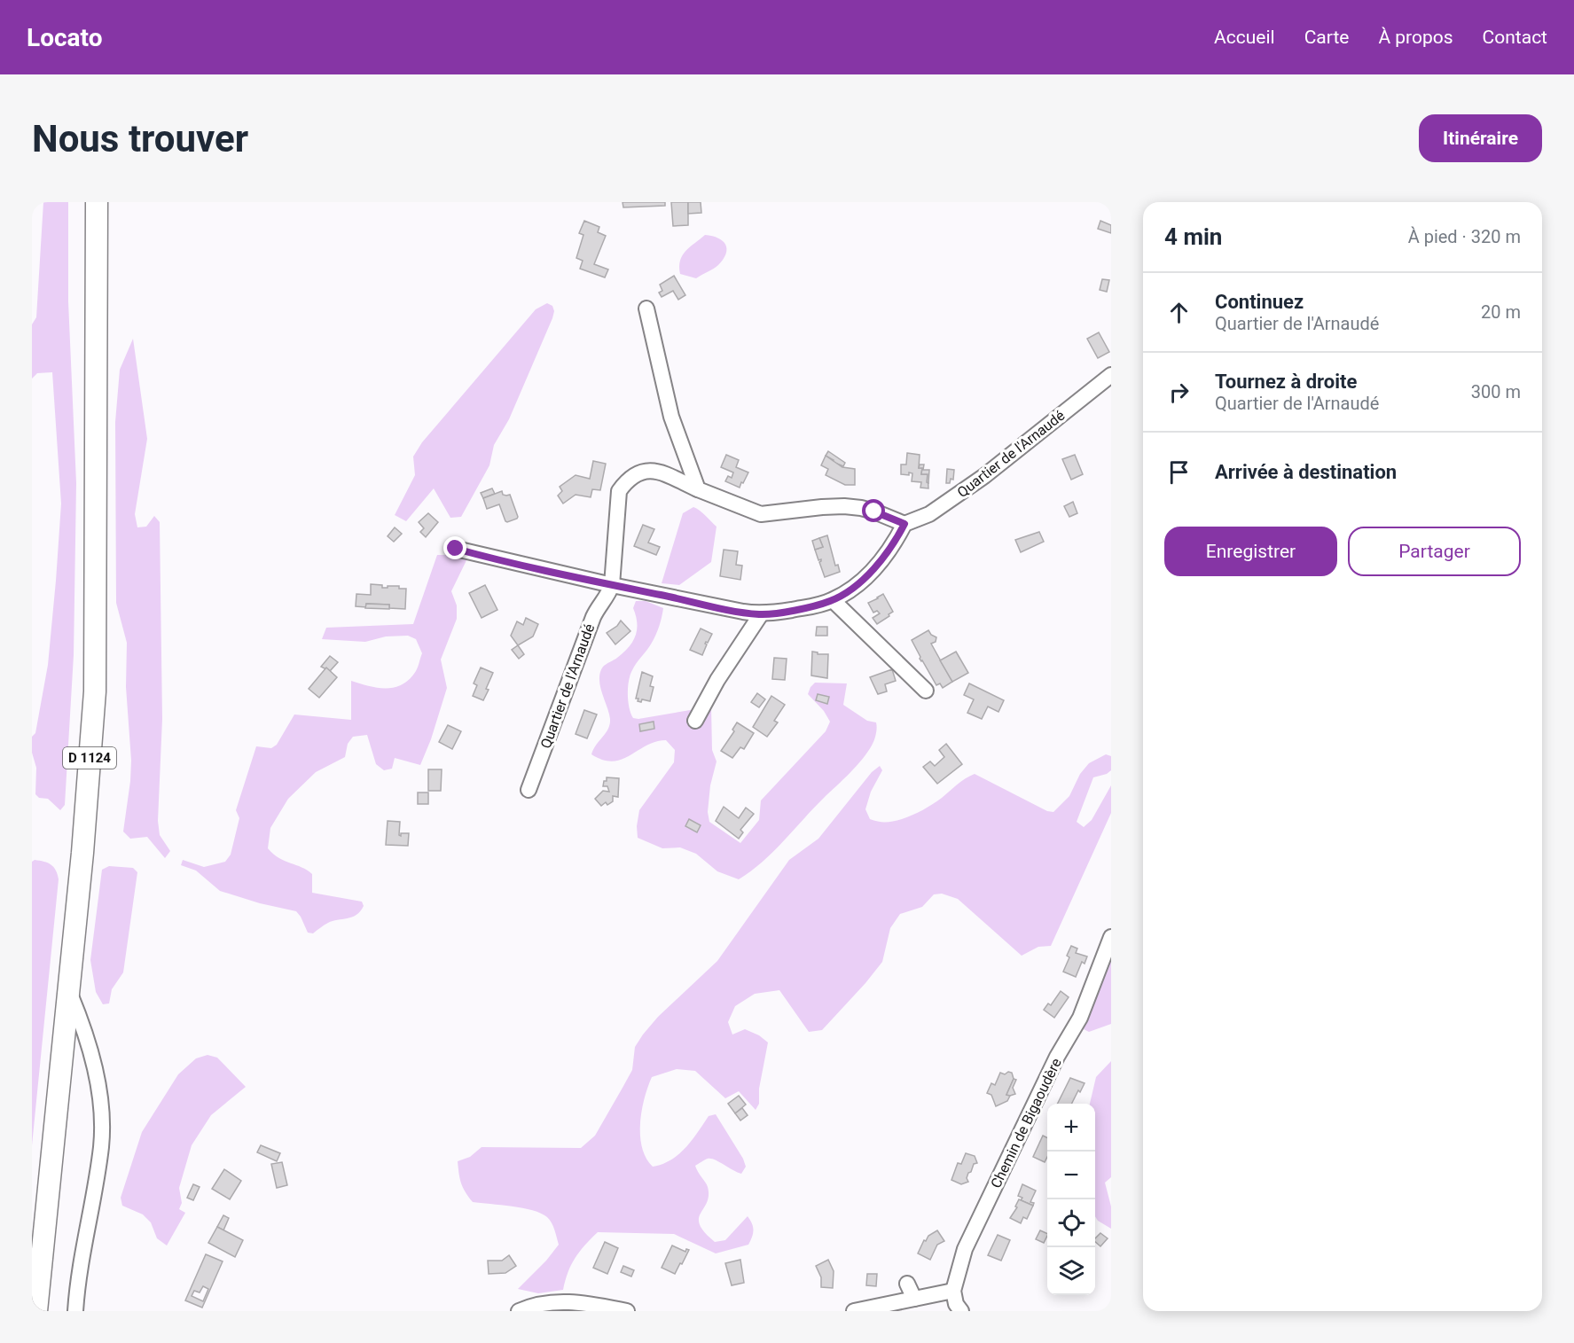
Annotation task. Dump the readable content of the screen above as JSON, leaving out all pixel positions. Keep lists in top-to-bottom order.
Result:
{
  "streets": {
    "highway": ["D 1124"],
    "street": ["Quartier de l'Arnaudé", "Chemin de Bigaoudère"]
  },
  "page": {
    "header": "Locato",
    "nav": [
      "Accueil",
      "Carte",
      "À propos",
      "Contact"
    ],
    "buttons": [
      "Itinéraire",
      ["Enregistrer", "Partager"]
    ],
    "title": "Nous trouver",
    "heading": ["4 min", "À pied · 320 m"],
    "list": [
      ["Continuez", "Quartier de l'Arnaudé", "20 m"],
      ["Tournez à droite", "Quartier de l'Arnaudé", "300 m"],
      "Arrivée à destination"
    ],
    "map_buttons": ["+", "−"]
  }
}
